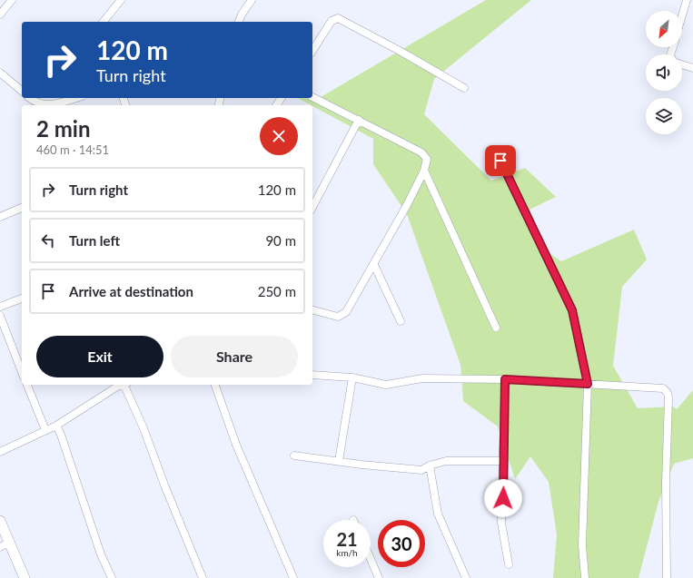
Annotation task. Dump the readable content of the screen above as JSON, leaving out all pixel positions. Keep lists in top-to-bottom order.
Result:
{
  "north": "bottom left",
  "page": {
    "turn": ["120 m", "Turn right"],
    "heading": ["2 min", "460 m · 14:51"],
    "list": [
      {
        "name": "Turn right",
        "value": "120 m"
      },
      {
        "name": "Turn left",
        "value": "90 m"
      },
      {
        "name": "Arrive at destination",
        "value": "250 m"
      }
    ],
    "buttons": ["Exit", "Share"],
    "speed": "21 km/h",
    "limit": "30"
  }
}
